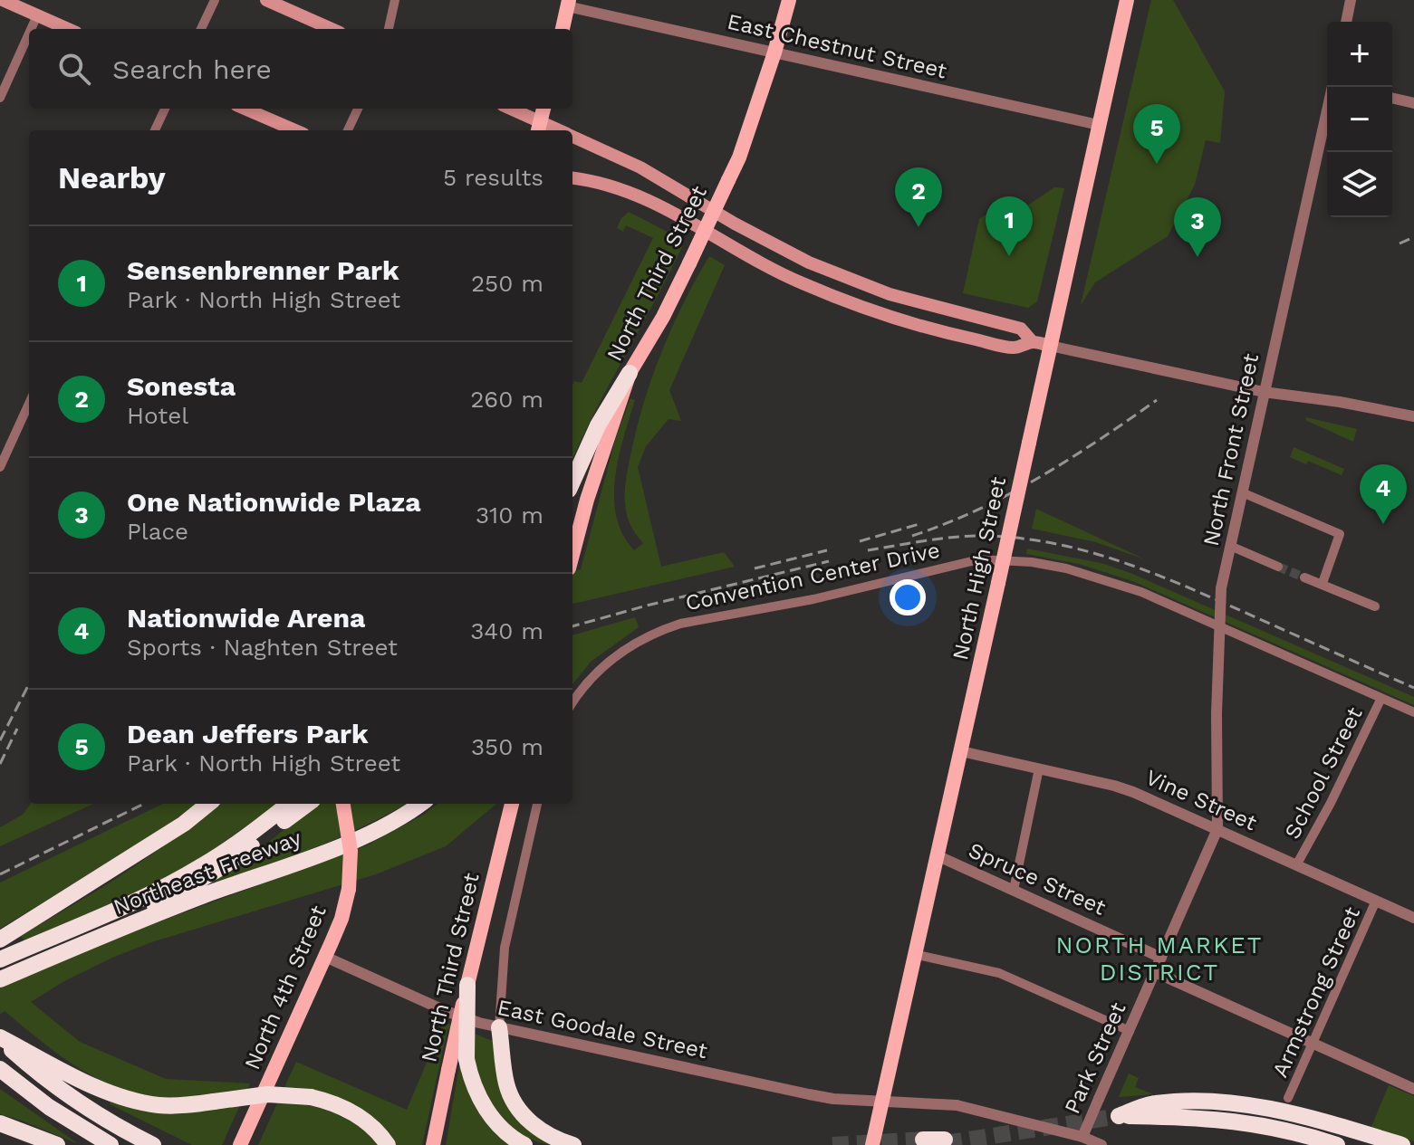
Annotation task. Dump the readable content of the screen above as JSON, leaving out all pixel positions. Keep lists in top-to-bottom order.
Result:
{
  "streets": {
    "highway": ["Northeast Freeway"],
    "main road": ["North Third Street", "North High Street", "North 4th Street"],
    "street": [
      "East Chestnut Street",
      "North Front Street",
      "Convention Center Drive",
      "School Street",
      "Vine Street",
      "Spruce Street",
      "Armstrong Street",
      "East Goodale Street",
      "Park Street"
    ]
  },
  "crossings": [
    ["East Chestnut Street", "North Third Street"],
    ["East Chestnut Street", "North High Street"],
    ["North Front Street", "Vine Street"],
    ["North Front Street", "Park Street"],
    ["North High Street", "Vine Street"],
    ["North High Street", "Spruce Street"],
    ["North High Street", "East Goodale Street"],
    ["Convention Center Drive", "School Street"],
    ["School Street", "Vine Street"],
    ["Vine Street", "Armstrong Street"],
    ["Vine Street", "Park Street"],
    ["Spruce Street", "Park Street"],
    ["North 4th Street", "East Goodale Street"],
    ["East Goodale Street", "Park Street"]
  ],
  "districts": ["NORTH MARKET DISTRICT"],
  "page": {
    "map_buttons": ["+", "−"],
    "search": "Search here",
    "pins": [
      "5",
      "2",
      "1",
      "3",
      "4"
    ],
    "heading": ["Nearby", "5 results"],
    "list": [
      {
        "mark": "1",
        "name": "Sensenbrenner Park",
        "note": "Park · North High Street",
        "value": "250 m"
      },
      {
        "mark": "2",
        "name": "Sonesta",
        "note": "Hotel",
        "value": "260 m"
      },
      {
        "mark": "3",
        "name": "One Nationwide Plaza",
        "note": "Place",
        "value": "310 m"
      },
      {
        "mark": "4",
        "name": "Nationwide Arena",
        "note": "Sports · Naghten Street",
        "value": "340 m"
      },
      {
        "mark": "5",
        "name": "Dean Jeffers Park",
        "note": "Park · North High Street",
        "value": "350 m"
      }
    ]
  }
}
